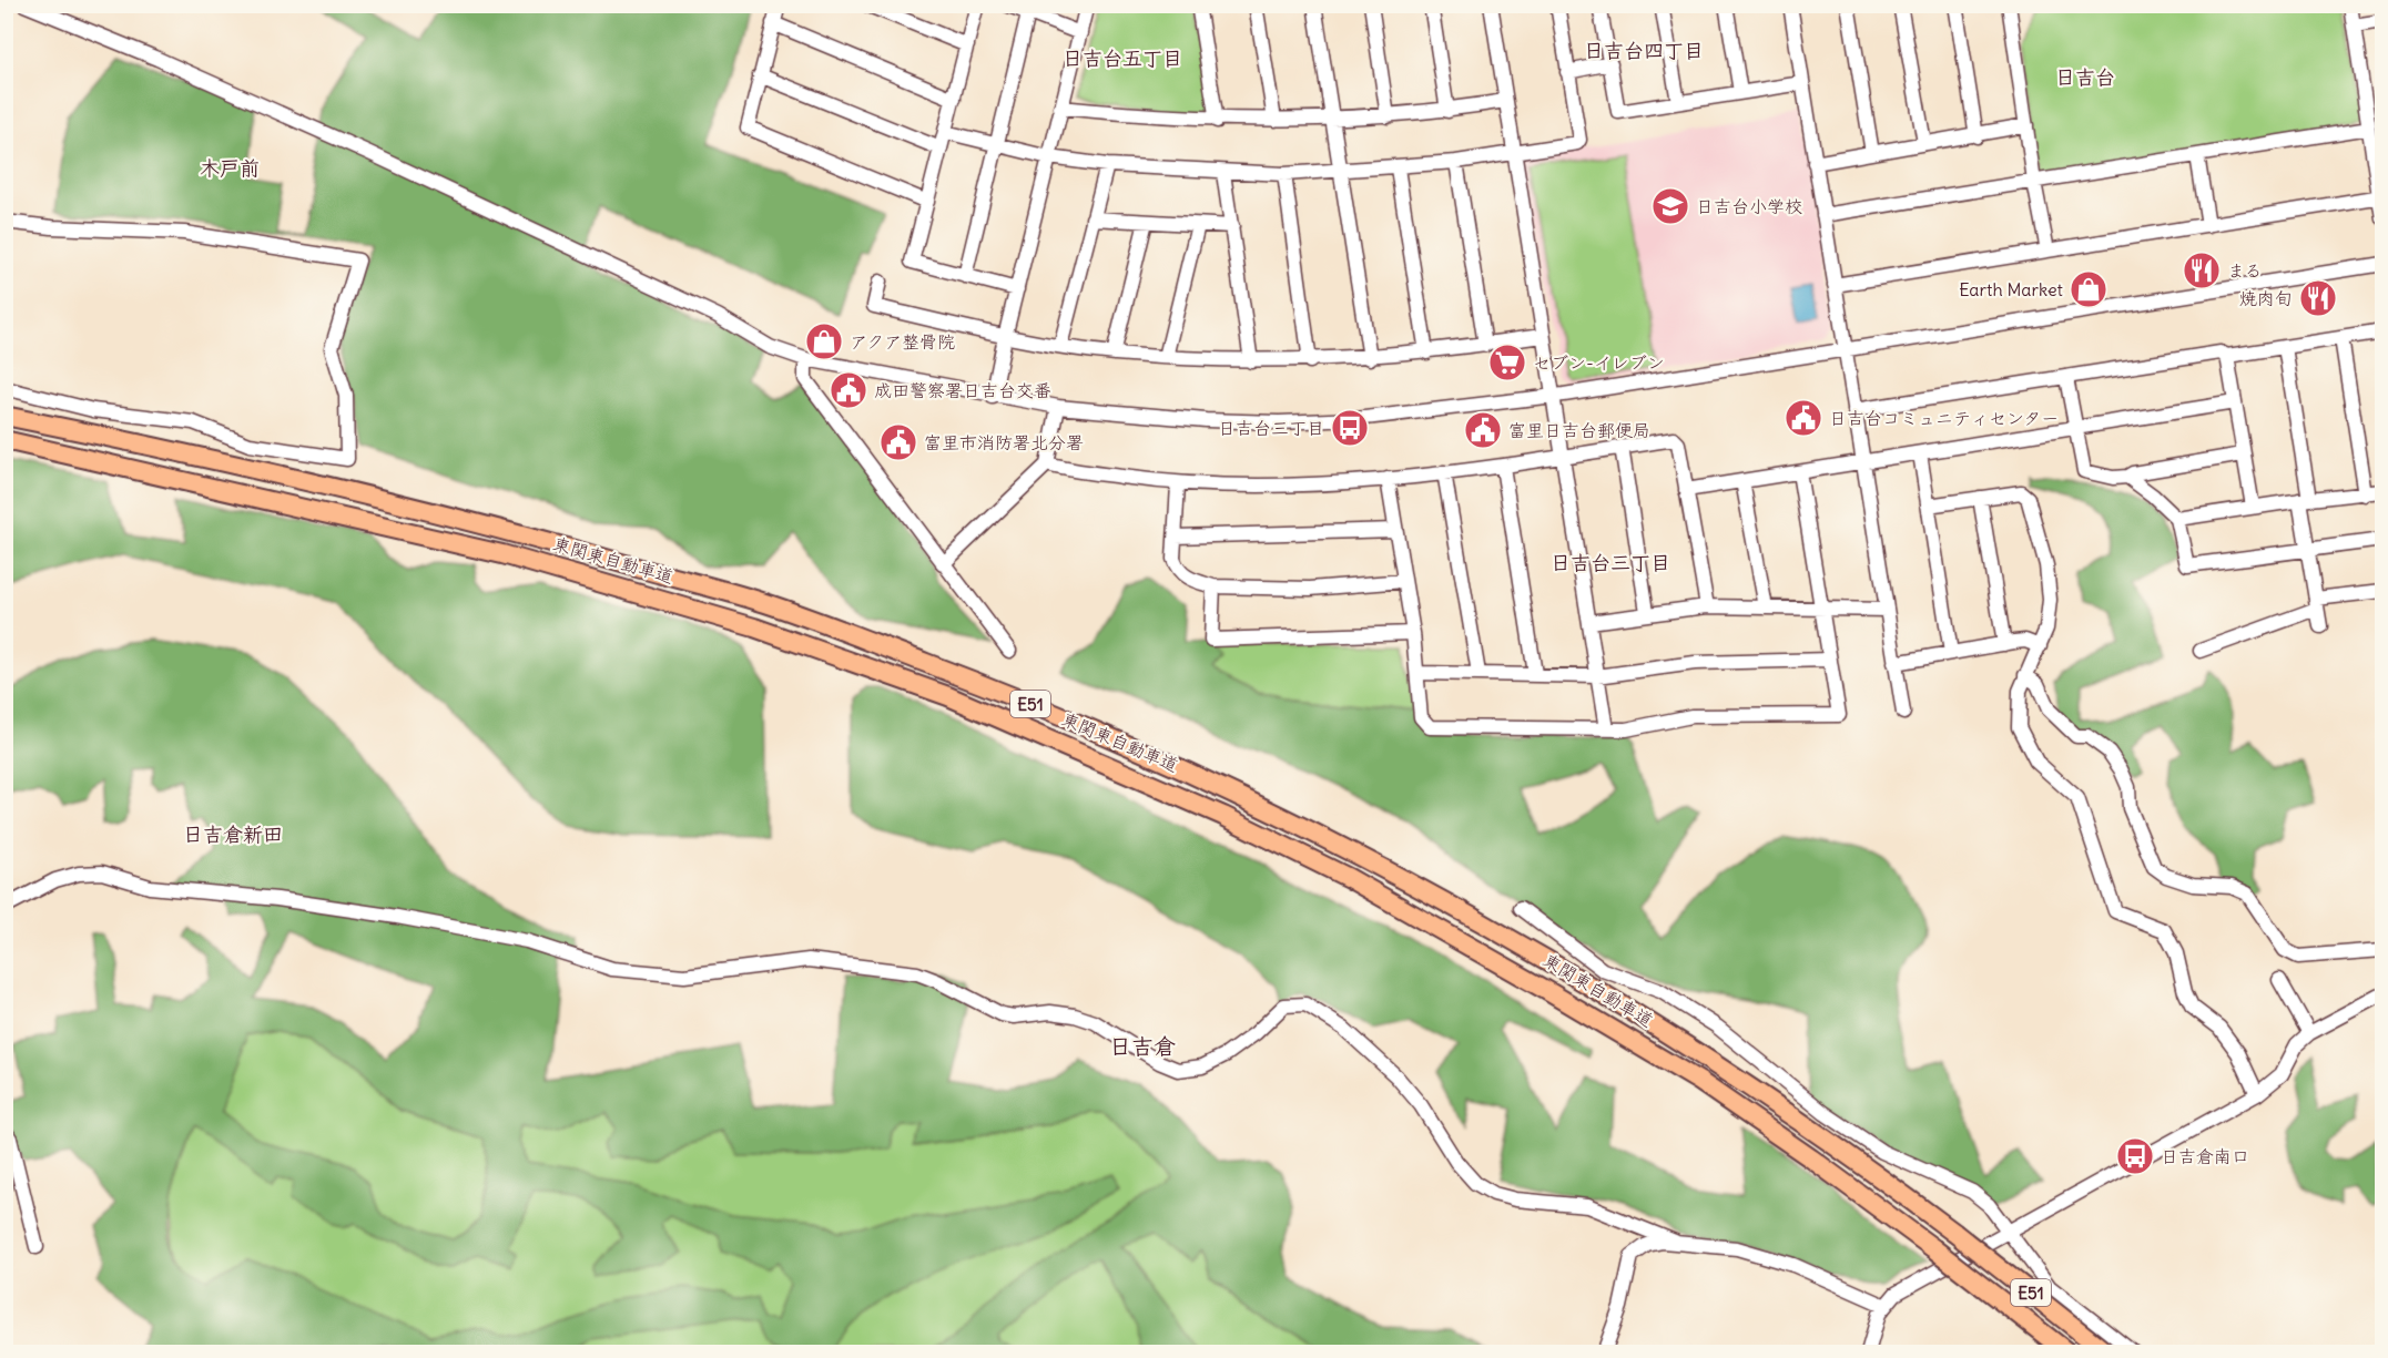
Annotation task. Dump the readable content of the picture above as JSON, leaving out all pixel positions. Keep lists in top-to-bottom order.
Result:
{
  "streets": {
    "highway": ["東関東自動車道", "E51"]
  },
  "districts": [
    "日吉台四丁目",
    "日吉台五丁目",
    "日吉台",
    "木戸前",
    "日吉台三丁目",
    "日吉倉新田",
    "日吉倉"
  ],
  "places": {
    "school or university": ["日吉台小学校"],
    "restaurant": ["まる", "焼肉旬"],
    "shop": ["Earth Market", "アクア整骨院"],
    "supermarket": ["セブン-イレブン"],
    "public building": [
      "成田警察署日吉台交番",
      "日吉台コミュニティセンター",
      "富里日吉台郵便局",
      "富里市消防署北分署"
    ],
    "bus stop": ["日吉台三丁目", "日吉倉南口"]
  }
}
